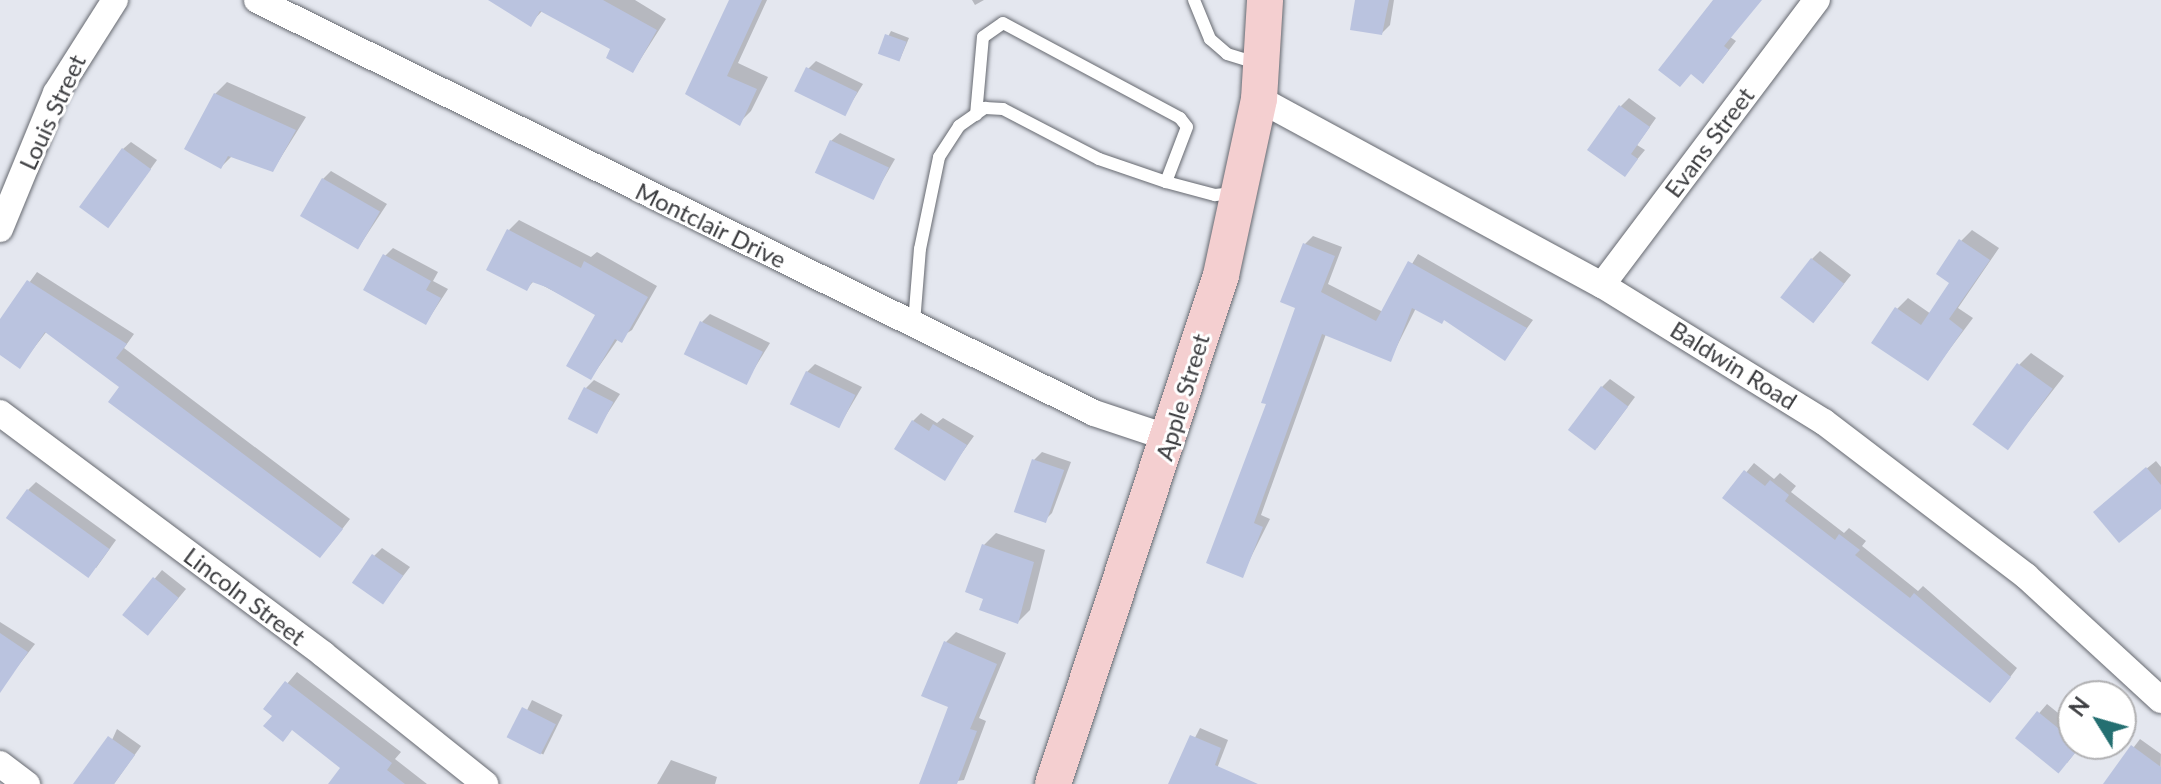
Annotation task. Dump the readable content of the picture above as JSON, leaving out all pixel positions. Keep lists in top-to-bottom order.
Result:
{
  "streets": {
    "street": [
      "Louis Street",
      "Evans Street",
      "Montclair Drive",
      "Baldwin Road",
      "Apple Street",
      "Lincoln Street"
    ]
  },
  "crossings": [
    ["Evans Street", "Baldwin Road"],
    ["Montclair Drive", "Apple Street"],
    ["Baldwin Road", "Apple Street"]
  ],
  "north": "top left"
}
